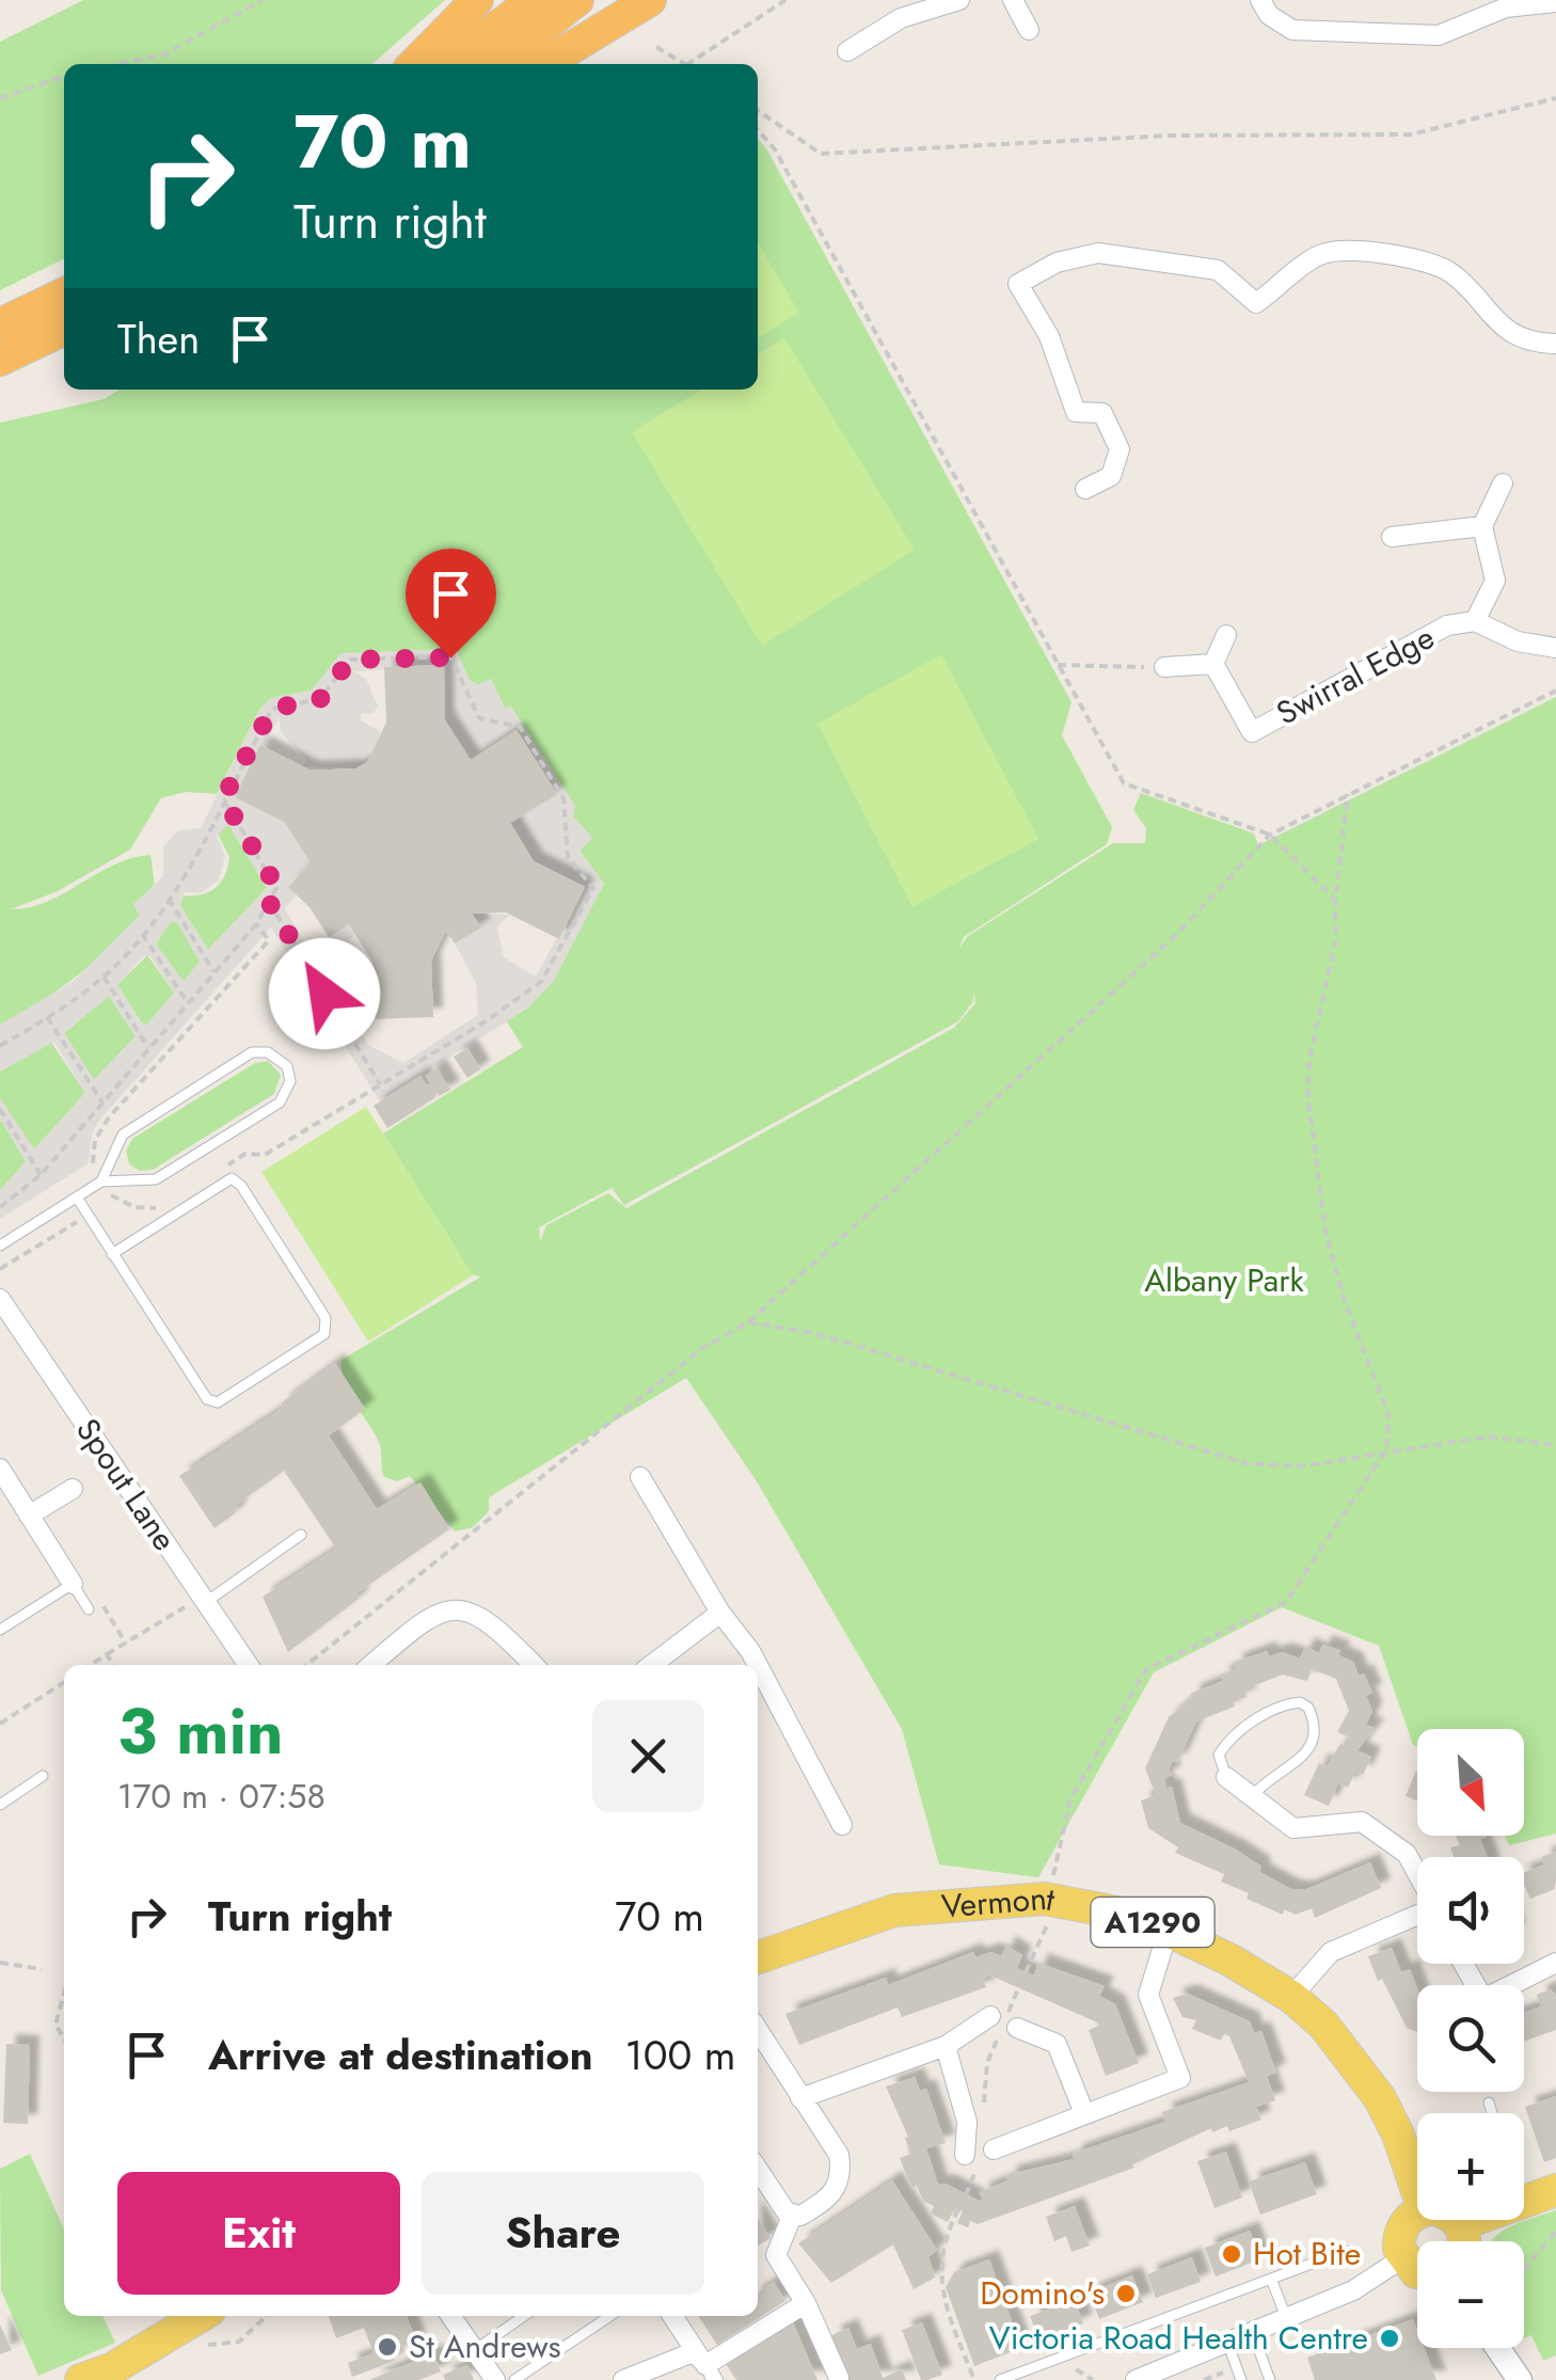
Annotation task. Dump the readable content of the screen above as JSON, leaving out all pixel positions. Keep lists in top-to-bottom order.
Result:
{
  "streets": {
    "main road": ["Vermont", "A1290"],
    "street": ["Swirral Edge", "Spout Lane"]
  },
  "parks": ["Albany Park"],
  "places": [
    "Hot Bite",
    "Domino's",
    "Victoria Road Health Centre",
    "St Andrews"
  ],
  "north": "bottom right",
  "page": {
    "turn": ["70 m", "Turn right"],
    "then": "Then",
    "heading": ["3 min", "170 m · 07:58"],
    "map_buttons": ["+", "−"],
    "list": [
      {
        "name": "Turn right",
        "value": "70 m"
      },
      {
        "name": "Arrive at destination",
        "value": "100 m"
      }
    ],
    "buttons": ["Exit", "Share"]
  }
}
